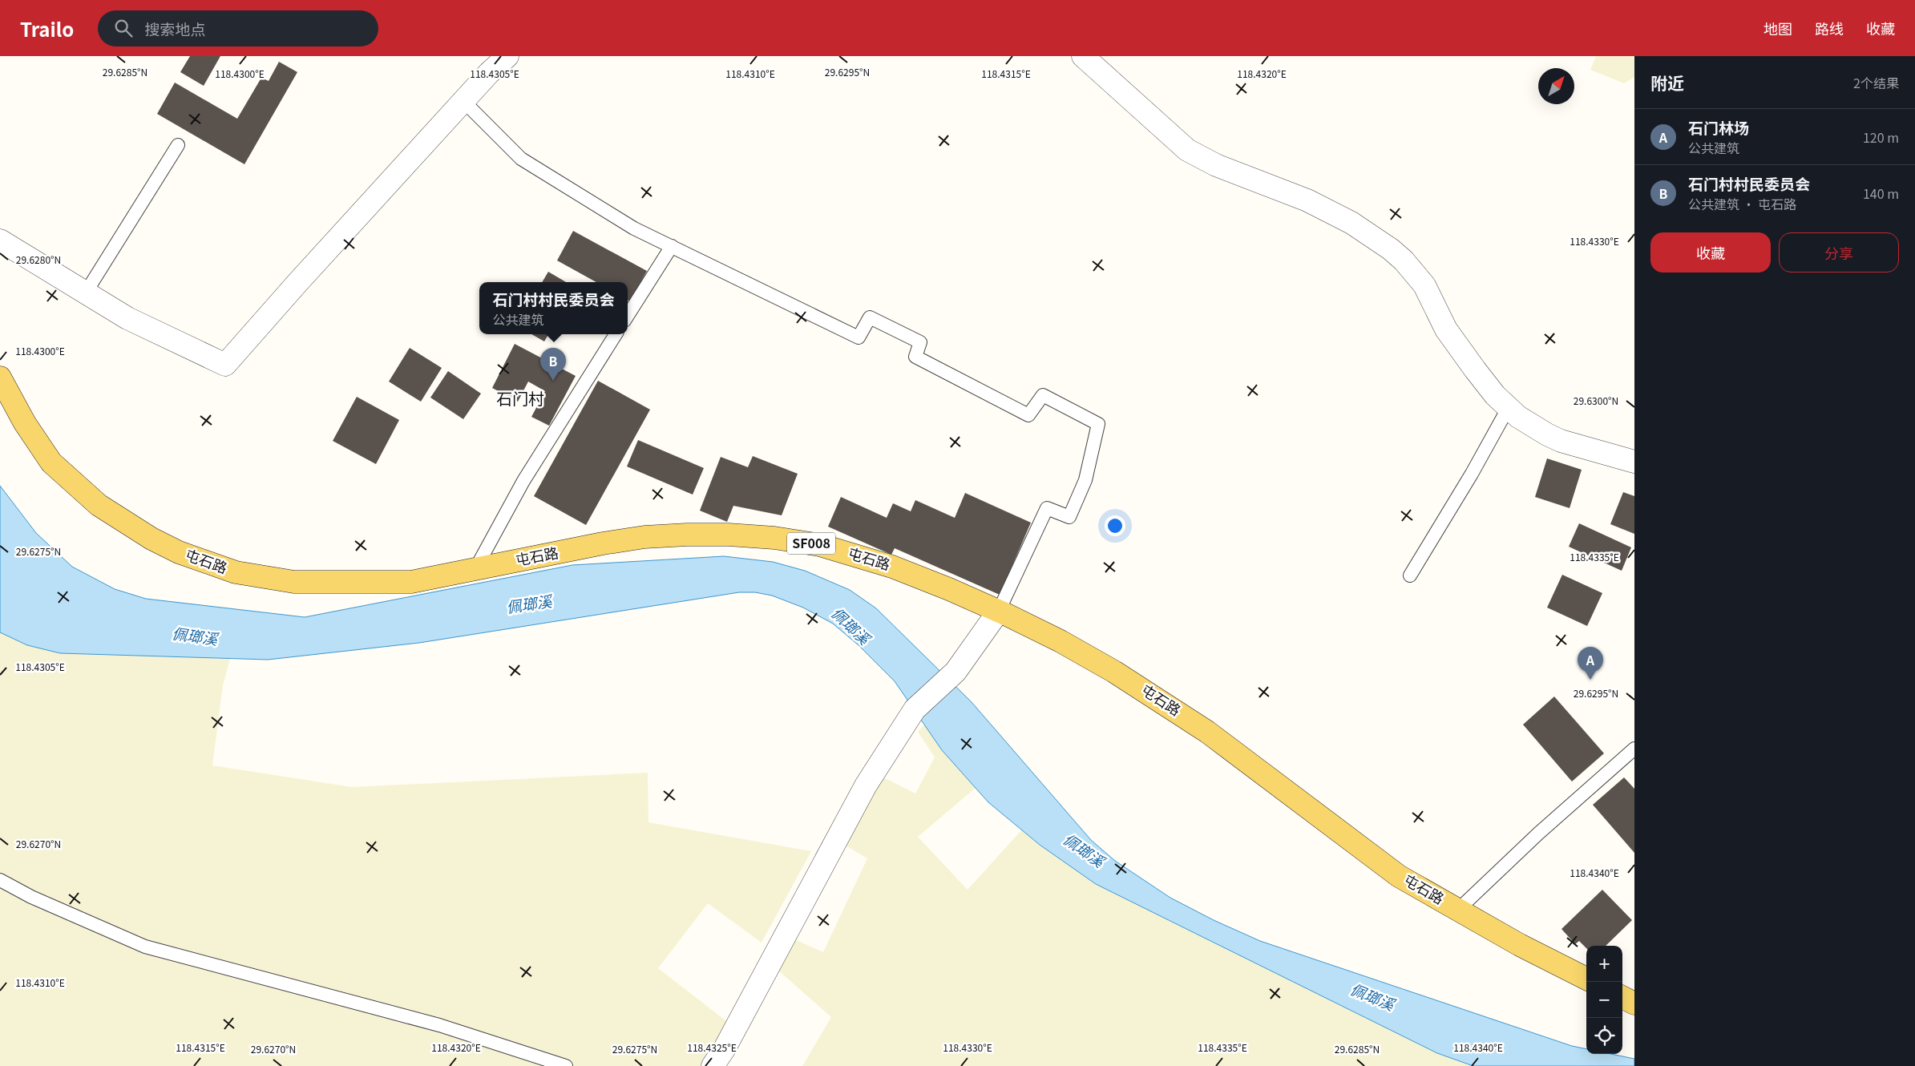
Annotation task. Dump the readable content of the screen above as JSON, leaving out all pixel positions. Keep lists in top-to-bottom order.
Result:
{
  "streets": {
    "main road": ["SF008", "屯石路"]
  },
  "districts": ["石门村"],
  "water": ["佩瑯溪"],
  "north": "top right",
  "page": {
    "header": "Trailo",
    "search": "搜索地点",
    "nav": ["地图", "路线", "收藏"],
    "heading": ["附近", "2个结果"],
    "list": [
      {
        "mark": "A",
        "name": "石门林场",
        "note": "公共建筑",
        "value": "120 m"
      },
      {
        "mark": "B",
        "name": "石门村村民委员会",
        "note": "公共建筑 · 屯石路",
        "value": "140 m"
      }
    ],
    "buttons": ["收藏", "分享"],
    "popup": ["石门村村民委员会", "公共建筑"],
    "pins": ["B", "A"],
    "map_buttons": ["+", "−"]
  },
  "coordinates": [
    "29.6285°N",
    "29.6295°N",
    "118.4300°E",
    "118.4305°E",
    "118.4315°E",
    "118.4320°E",
    "118.4310°E",
    "118.4330°E",
    "29.6280°N",
    "29.6300°N",
    "29.6275°N",
    "118.4335°E",
    "29.6270°N",
    "118.4340°E",
    "118.4325°E"
  ]
}
